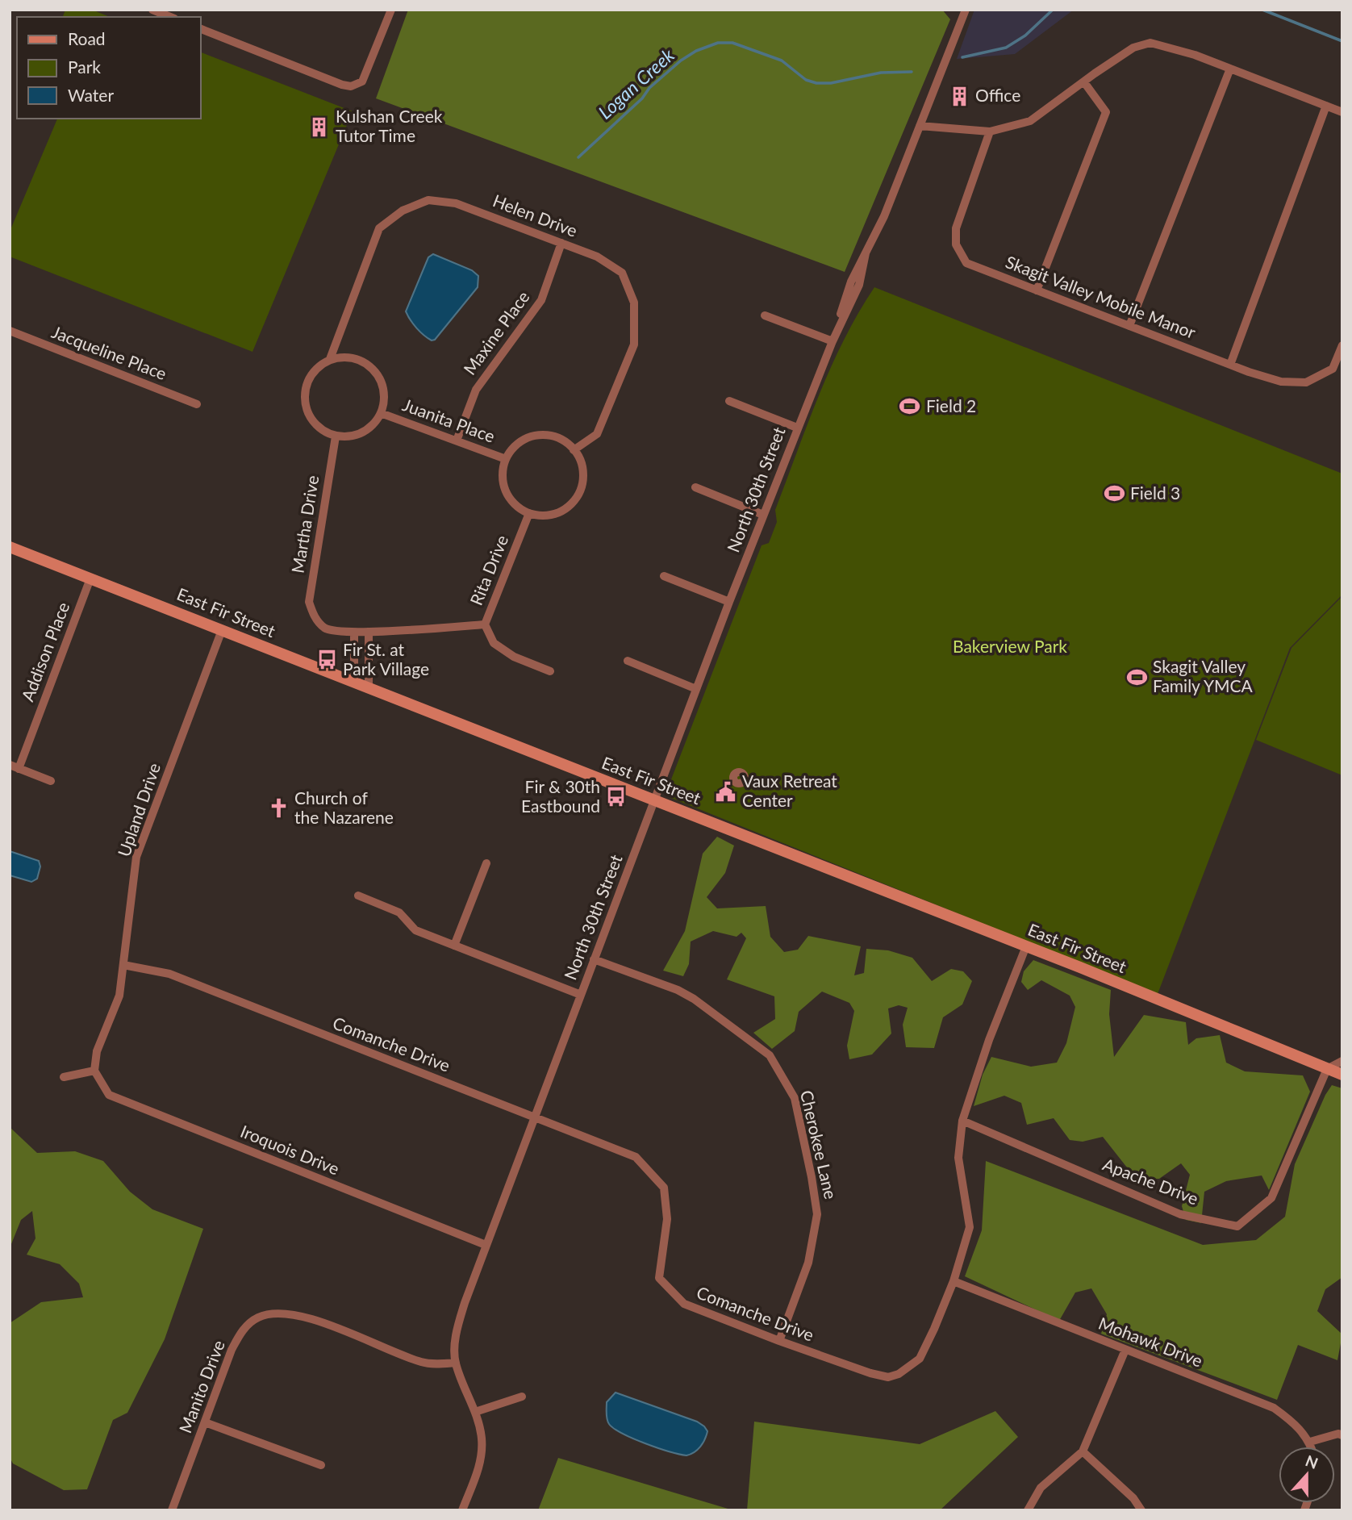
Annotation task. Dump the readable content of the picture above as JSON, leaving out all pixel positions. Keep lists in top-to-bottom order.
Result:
{
  "streets": {
    "street": [
      "Helen Drive",
      "Skagit Valley Mobile Manor",
      "Maxine Place",
      "Jacqueline Place",
      "Juanita Place",
      "North 30th Street",
      "Martha Drive",
      "Rita Drive",
      "East Fir Street",
      "Addison Place",
      "Upland Drive",
      "Comanche Drive",
      "Cherokee Lane",
      "Iroquois Drive",
      "Apache Drive",
      "Mohawk Drive",
      "Manito Drive"
    ]
  },
  "crossings": [
    ["Helen Drive", "Maxine Place"],
    ["Helen Drive", "Juanita Place"],
    ["Helen Drive", "Martha Drive"],
    ["Helen Drive", "Rita Drive"],
    ["Maxine Place", "Juanita Place"],
    ["Juanita Place", "Martha Drive"],
    ["Juanita Place", "Rita Drive"],
    ["North 30th Street", "East Fir Street"],
    ["North 30th Street", "Comanche Drive"],
    ["North 30th Street", "Cherokee Lane"],
    ["North 30th Street", "Iroquois Drive"],
    ["North 30th Street", "Manito Drive"],
    ["Martha Drive", "Rita Drive"],
    ["East Fir Street", "Addison Place"],
    ["East Fir Street", "Upland Drive"],
    ["East Fir Street", "Comanche Drive"],
    ["East Fir Street", "Apache Drive"],
    ["Upland Drive", "Comanche Drive"],
    ["Upland Drive", "Iroquois Drive"],
    ["Comanche Drive", "Cherokee Lane"],
    ["Comanche Drive", "Apache Drive"],
    ["Comanche Drive", "Mohawk Drive"]
  ],
  "water": ["Logan Creek"],
  "parks": ["Bakerview Park"],
  "places": {
    "building": ["Office", "Kulshan Creek Tutor Time"],
    "sports": ["Field 2", "Field 3", "Skagit Valley Family YMCA"],
    "bus stop": ["Fir St. at Park Village", "Fir & 30th Eastbound"],
    "public building": ["Vaux Retreat Center"],
    "church": ["Church of the Nazarene"]
  },
  "legend": ["Road", "Park", "Water"],
  "north": "top"
}
